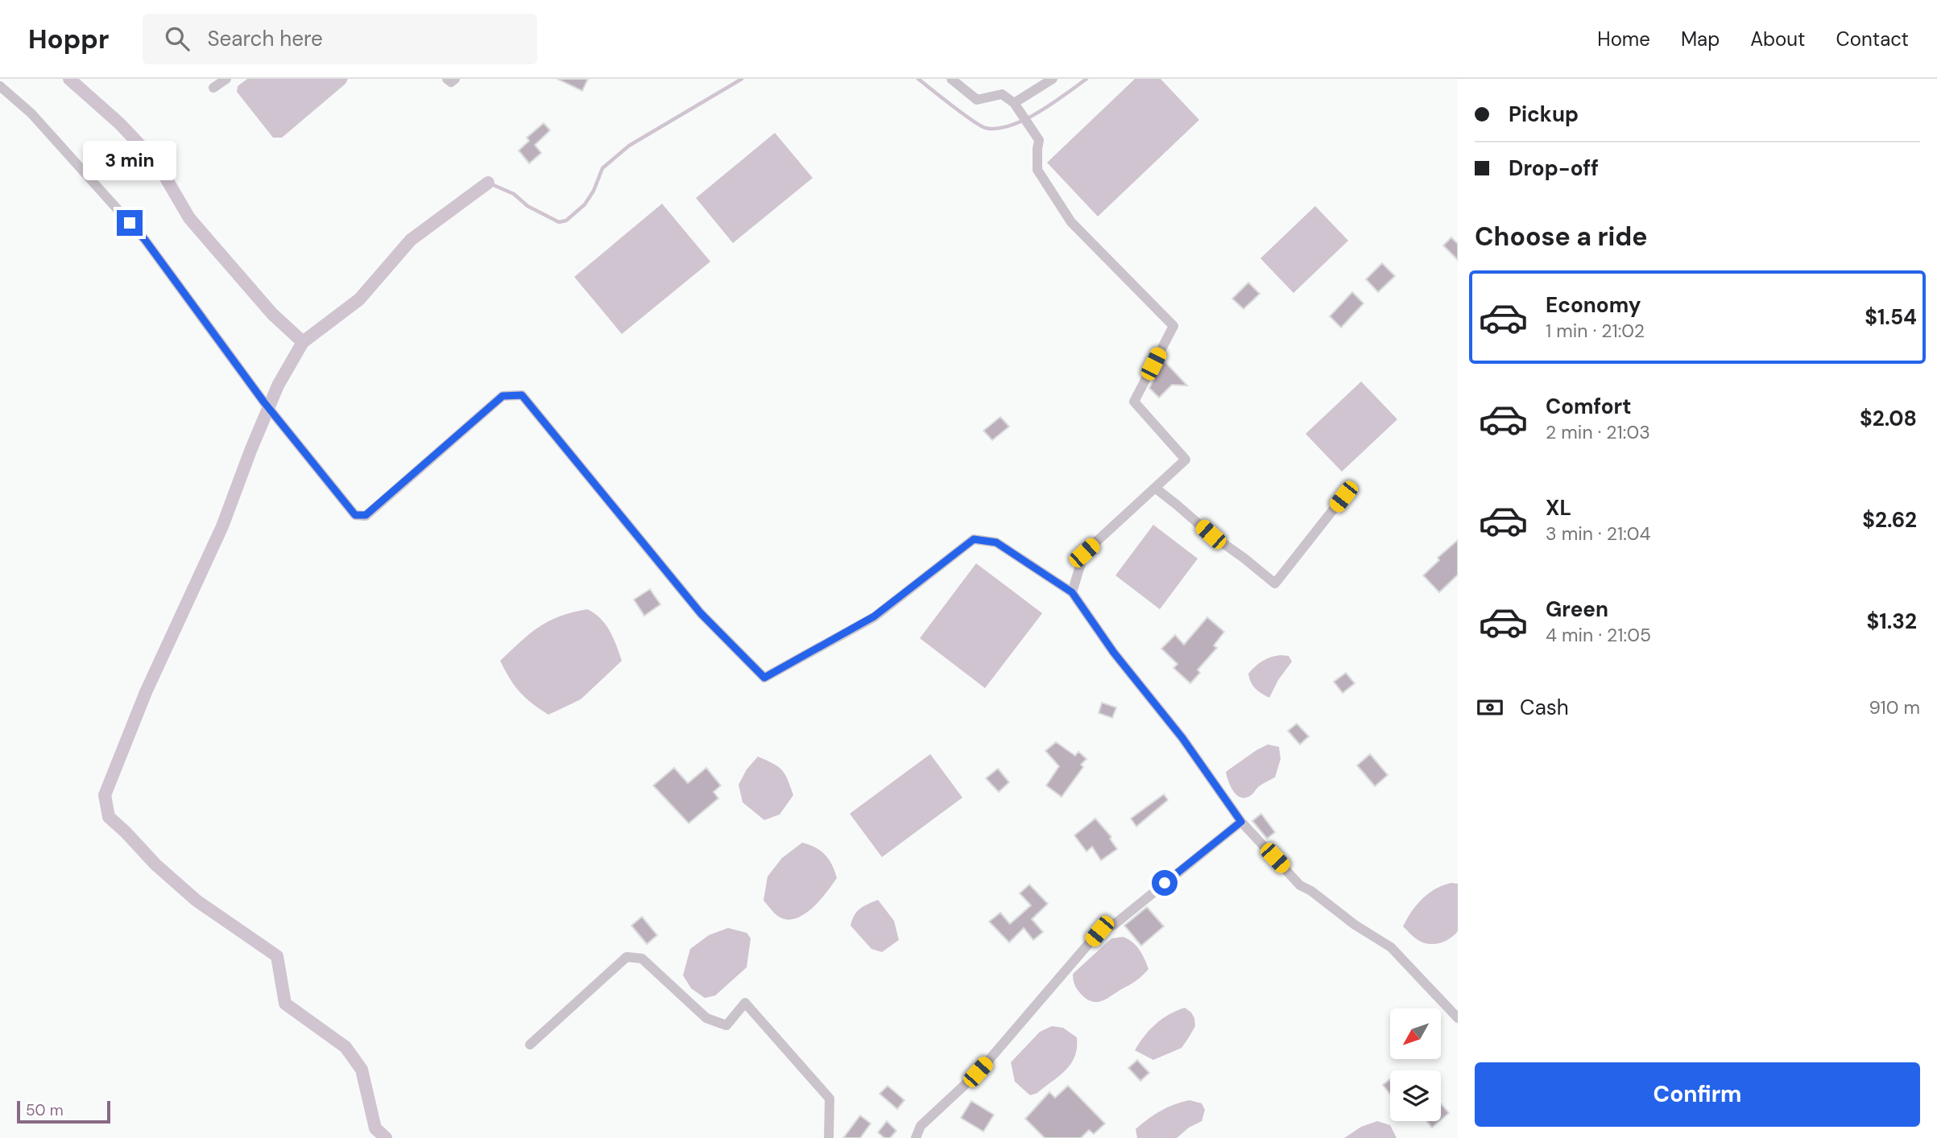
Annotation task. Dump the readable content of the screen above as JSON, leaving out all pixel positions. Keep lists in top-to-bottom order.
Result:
{
  "scale_bar": "50 m",
  "north": "bottom left",
  "page": {
    "header": "Hoppr",
    "search": "Search here",
    "nav": [
      "Home",
      "Map",
      "About",
      "Contact"
    ],
    "banner": ["Pickup", "Drop-off"],
    "bubble": "3 min",
    "heading": "Choose a ride",
    "list": [
      {
        "name": "Economy",
        "note": "1 min · 21:02",
        "value": "$1.54"
      },
      {
        "name": "Comfort",
        "note": "2 min · 21:03",
        "value": "$2.08"
      },
      {
        "name": "XL",
        "note": "3 min · 21:04",
        "value": "$2.62"
      },
      {
        "name": "Green",
        "note": "4 min · 21:05",
        "value": "$1.32"
      }
    ],
    "pay": ["Cash", "910 m"],
    "buttons": "Confirm",
    "scale": "50 m"
  }
}
